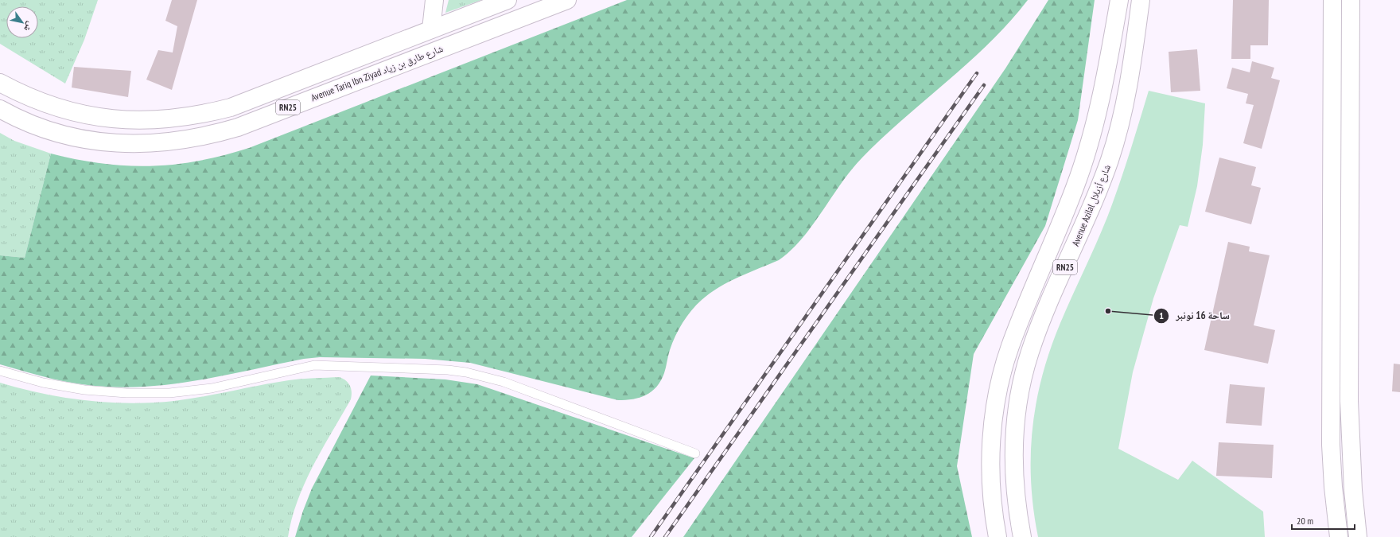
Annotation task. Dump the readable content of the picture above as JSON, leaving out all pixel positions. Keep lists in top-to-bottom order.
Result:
{
  "streets": {
    "main road": ["Avenue Tariq Ibn Ziyad شارع طارق بن زياد", "RN25", "Avenue Azilal شارع أزيلال"]
  },
  "places": ["ساحة 16 نونبر"],
  "scale_bar": "20 m",
  "north": "bottom right"
}
